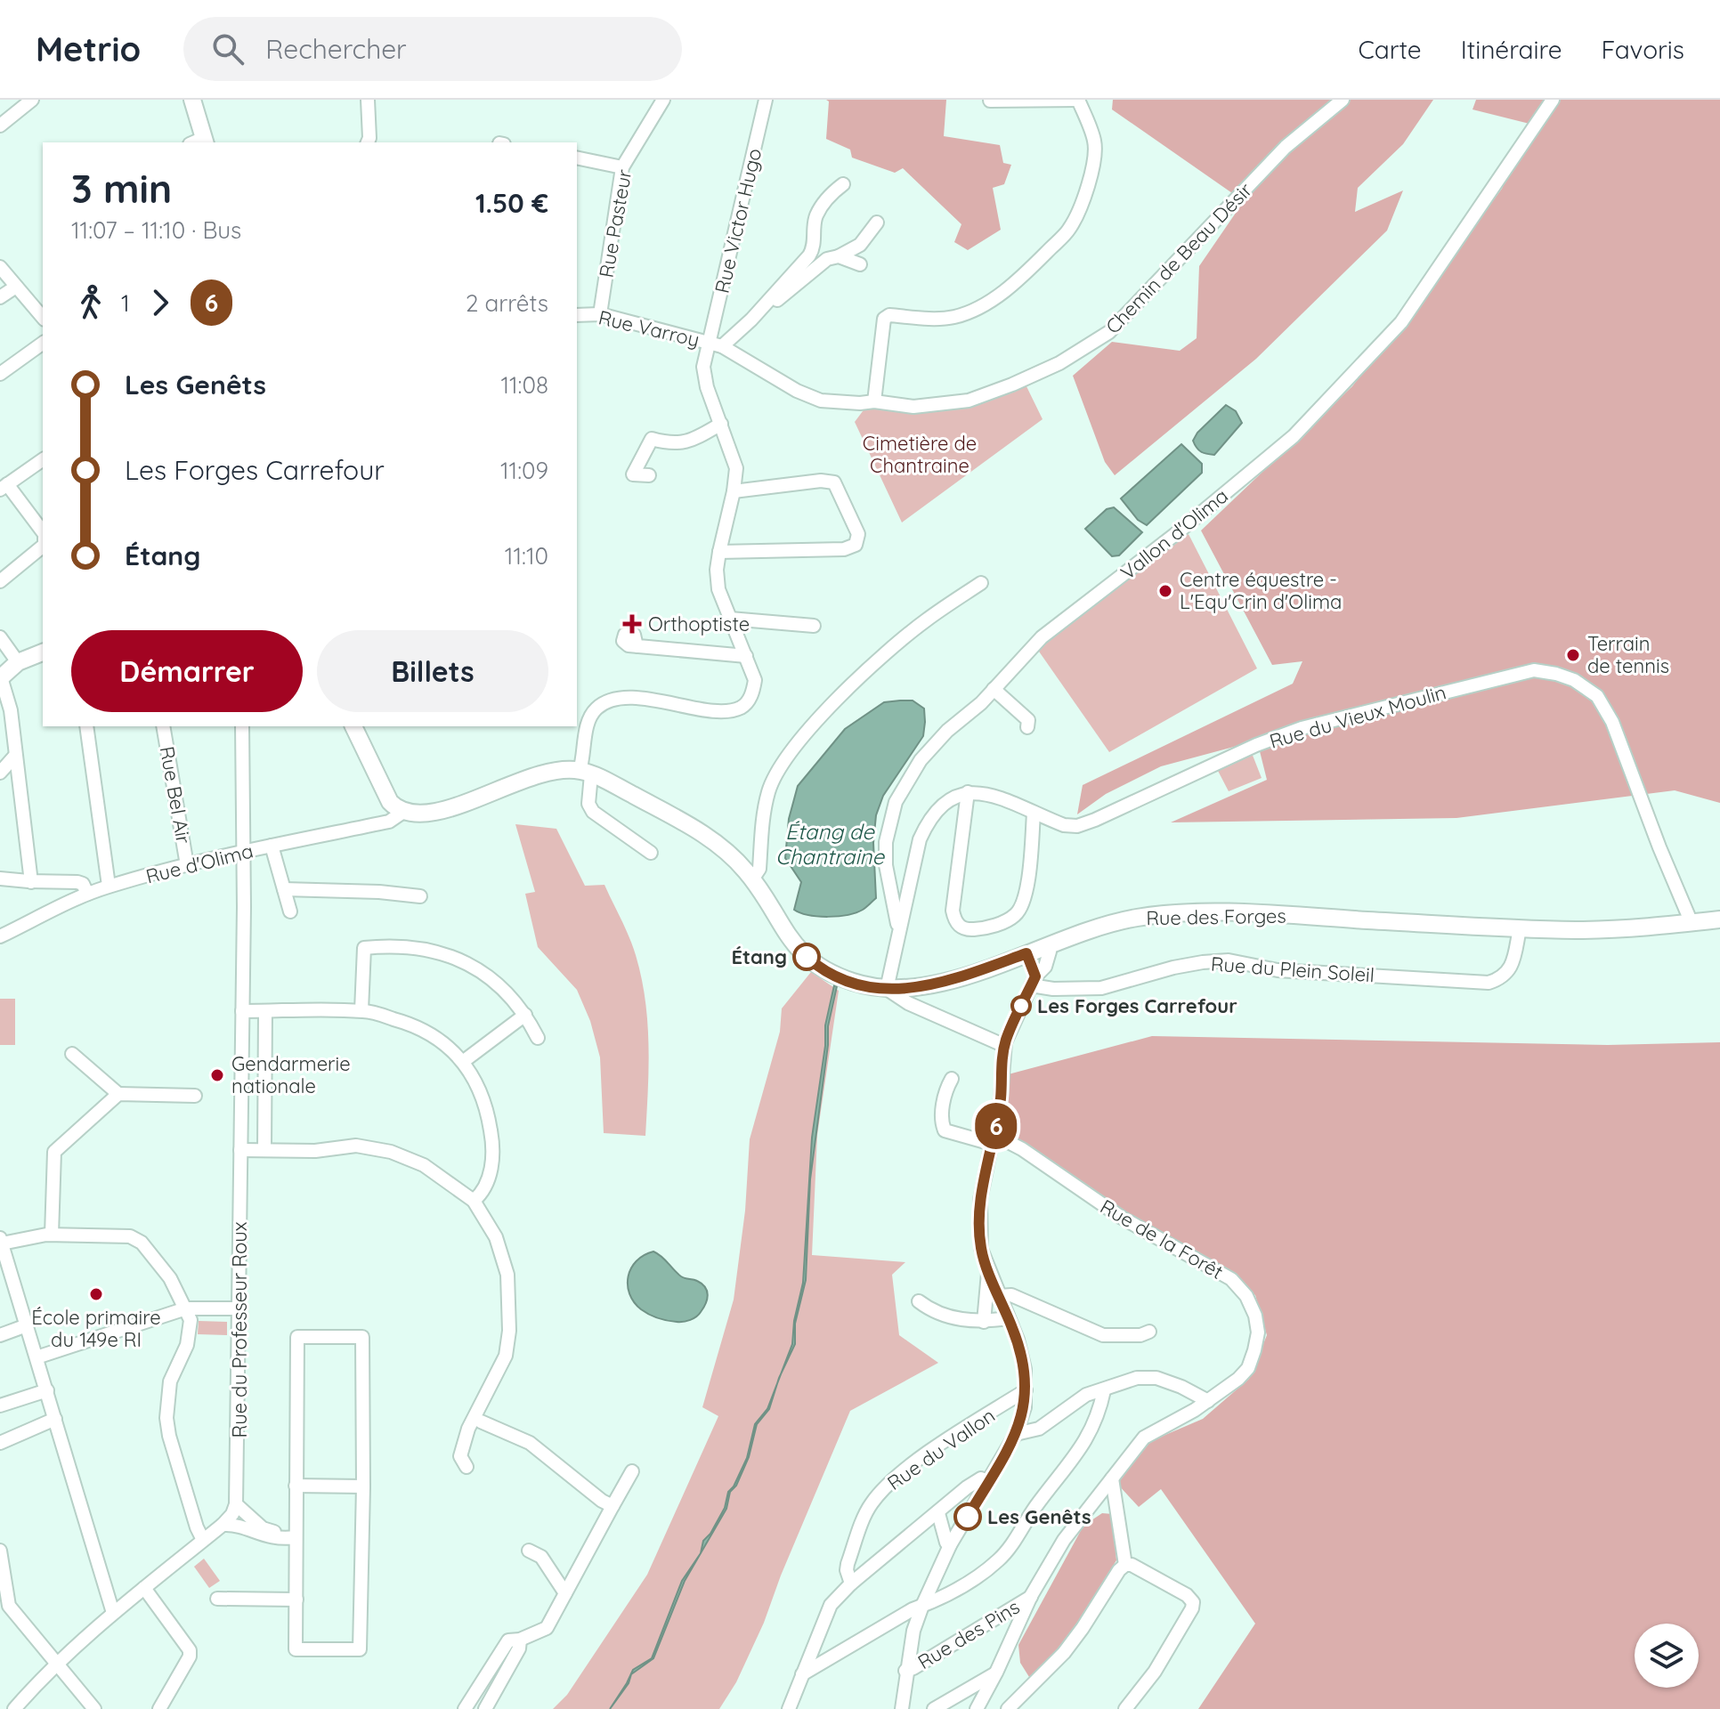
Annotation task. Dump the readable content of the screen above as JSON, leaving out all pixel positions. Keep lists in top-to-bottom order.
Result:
{
  "streets": {
    "main road": ["Rue des Forges"],
    "street": [
      "Rue Victor Hugo",
      "Rue Pasteur",
      "Chemin de Beau Désir",
      "Rue Varroy",
      "Vallon d'Olima",
      "Rue du Vieux Moulin",
      "Rue Bel Air",
      "Rue d'Olima",
      "Rue du Plein Soleil",
      "Rue de la Forêt",
      "Rue du Professeur Roux",
      "Rue du Vallon",
      "Rue des Pins"
    ]
  },
  "crossings": [
    ["Rue Victor Hugo", "Rue Varroy"],
    ["Rue Victor Hugo", "Rue des Forges"],
    ["Rue Pasteur", "Rue Varroy"],
    ["Chemin de Beau Désir", "Rue Varroy"],
    ["Vallon d'Olima", "Rue des Forges"],
    ["Rue du Vieux Moulin", "Rue des Forges"],
    ["Rue Bel Air", "Rue d'Olima"],
    ["Rue d'Olima", "Rue des Forges"],
    ["Rue d'Olima", "Rue du Professeur Roux"],
    ["Rue des Forges", "Rue du Plein Soleil"],
    ["Rue de la Forêt", "Rue des Pins"]
  ],
  "water": ["Étang de Chantraine"],
  "parks": ["Cimetière de Chantraine"],
  "places": {
    "other": [
      "Centre équestre - L'Equ'Crin d'Olima",
      "Terrain de tennis",
      "Étang",
      "Les Forges Carrefour",
      "Gendarmerie nationale",
      "École primaire du 149e RI",
      "Les Genêts"
    ],
    "health": ["Orthoptiste"]
  },
  "lines": ["bus line 6"],
  "page": {
    "header": "Metrio",
    "search": "Rechercher",
    "nav": ["Carte", "Itinéraire", "Favoris"],
    "on_map": "6",
    "heading": ["3 min", "11:07 – 11:10 · Bus", "1.50 €"],
    "legs": ["1", "6", "2 arrêts"],
    "list": [
      {
        "name": "Les Genêts",
        "value": "11:08"
      },
      {
        "name": "Les Forges Carrefour",
        "value": "11:09"
      },
      {
        "name": "Étang",
        "value": "11:10"
      }
    ],
    "buttons": ["Démarrer", "Billets"]
  }
}
